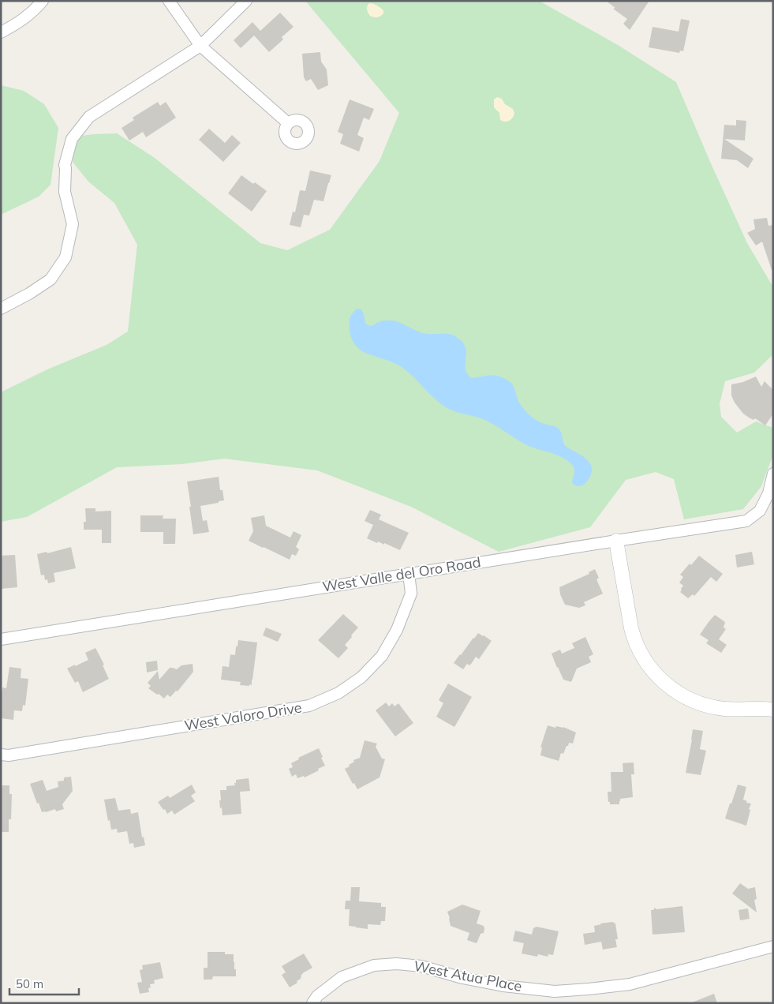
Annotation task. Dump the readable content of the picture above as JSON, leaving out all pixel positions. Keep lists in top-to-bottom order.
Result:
{
  "streets": {
    "street": ["West Valle del Oro Road", "West Valoro Drive", "West Atua Place"]
  },
  "crossings": [
    ["West Valle del Oro Road", "West Valoro Drive"]
  ],
  "scale_bar": "50 m"
}
